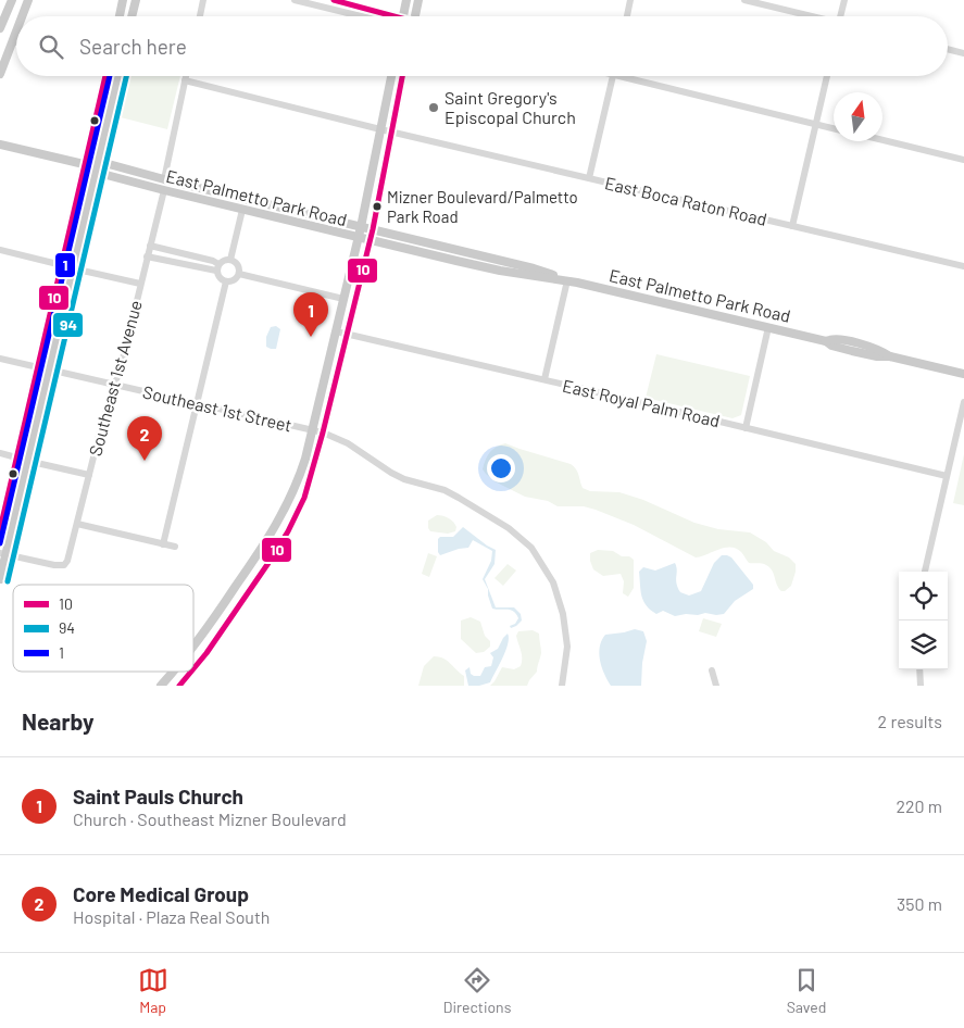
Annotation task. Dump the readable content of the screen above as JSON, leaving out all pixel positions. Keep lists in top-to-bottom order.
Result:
{
  "streets": {
    "main road": ["East Palmetto Park Road"],
    "street": [
      "East Boca Raton Road",
      "Southeast 1st Avenue",
      "East Royal Palm Road",
      "Southeast 1st Street"
    ]
  },
  "crossings": [
    ["East Palmetto Park Road", "Southeast 1st Avenue"],
    ["Southeast 1st Avenue", "Southeast 1st Street"]
  ],
  "places": ["Saint Gregory's Episcopal Church", "Mizner Boulevard/Palmetto Park Road"],
  "lines": ["transit line 10", "transit line 94", "transit line 1"],
  "legend": ["10", "94", "1"],
  "north": "top",
  "page": {
    "search": "Search here",
    "pins": ["1", "2"],
    "heading": ["Nearby", "2 results"],
    "list": [
      {
        "mark": "1",
        "name": "Saint Pauls Church",
        "note": "Church · Southeast Mizner Boulevard",
        "value": "220 m"
      },
      {
        "mark": "2",
        "name": "Core Medical Group",
        "note": "Hospital · Plaza Real South",
        "value": "350 m"
      }
    ],
    "nav": ["Map", "Directions", "Saved"]
  }
}
